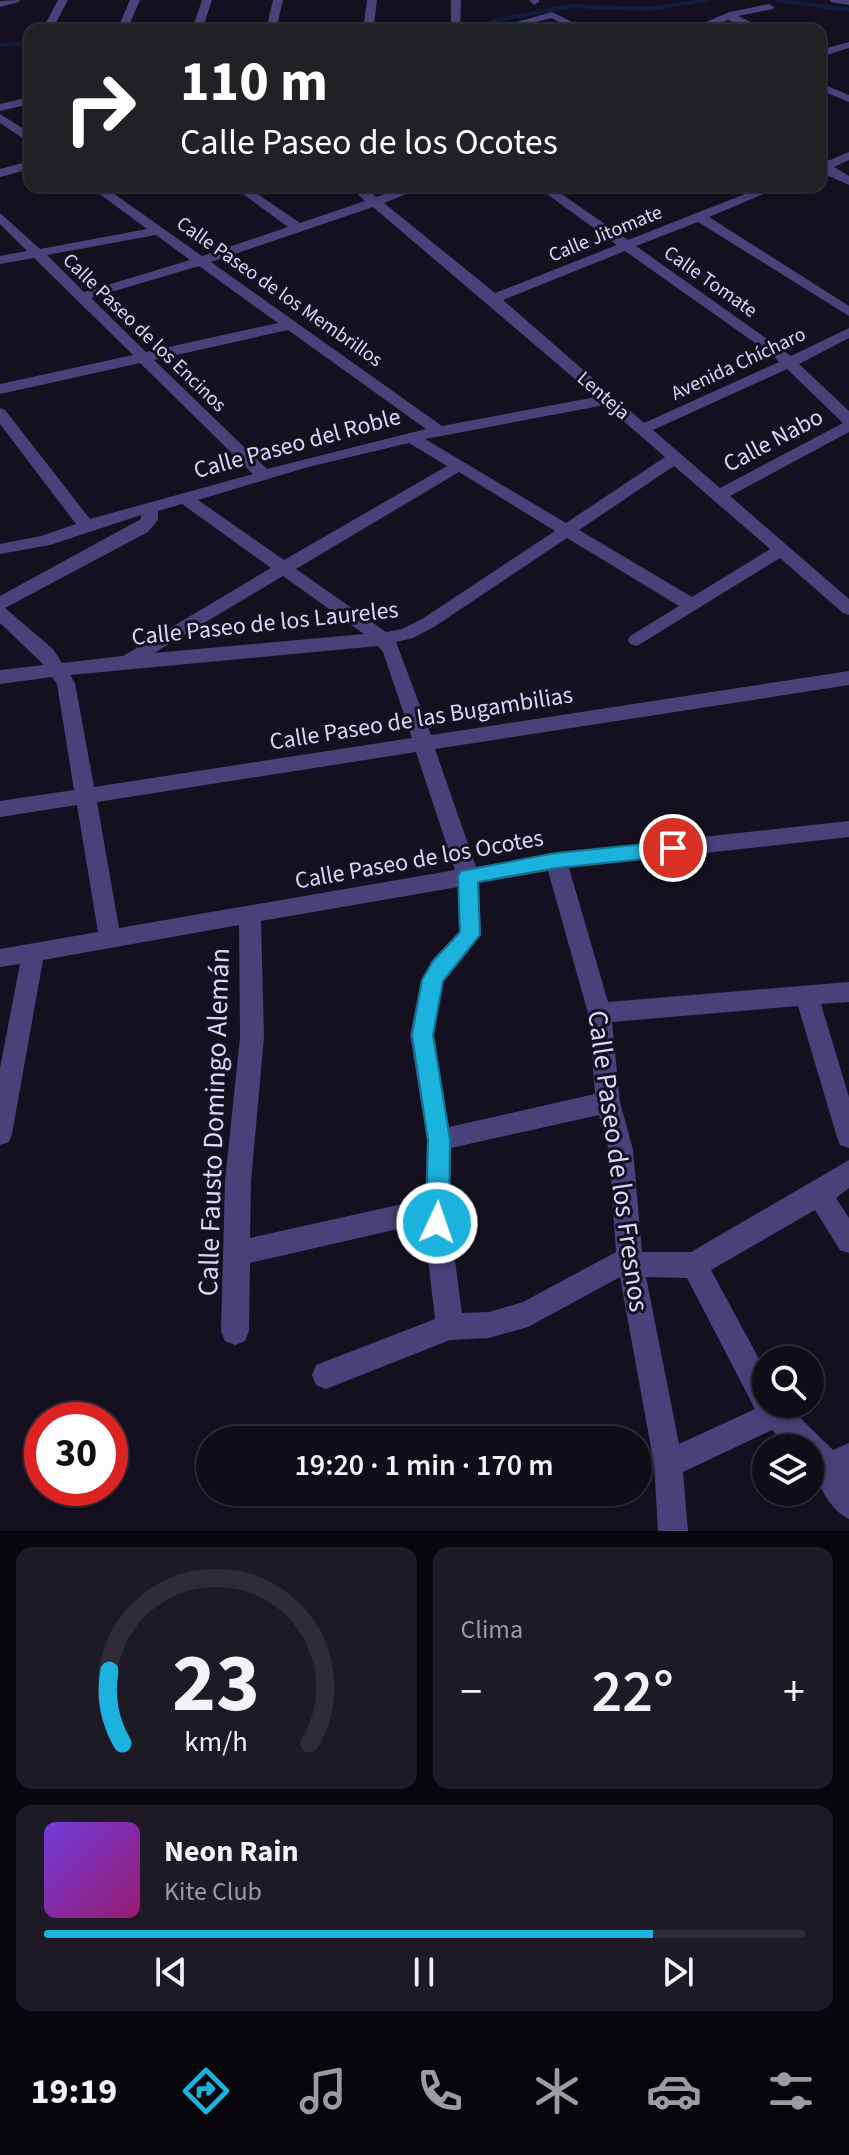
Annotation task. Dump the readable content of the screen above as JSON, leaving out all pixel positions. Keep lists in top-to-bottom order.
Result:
{
  "streets": {
    "street": [
      "Calle Jitomate",
      "Calle Tomate",
      "Calle Paseo de los Membrillos",
      "Calle Paseo de los Encinos",
      "Avenida Chícharo",
      "Lenteja",
      "Calle Nabo",
      "Calle Paseo del Roble",
      "Calle Paseo de los Laureles",
      "Calle Paseo de las Bugambilias",
      "Calle Paseo de los Ocotes",
      "Calle Fausto Domingo Alemán",
      "Calle Paseo de los Fresnos"
    ]
  },
  "crossings": [
    ["Calle Jitomate", "Calle Tomate"],
    ["Calle Jitomate", "Lenteja"],
    ["Calle Tomate", "Avenida Chícharo"],
    ["Calle Tomate", "Calle Nabo"],
    ["Calle Paseo de los Membrillos", "Calle Paseo del Roble"],
    ["Calle Paseo de los Encinos", "Calle Paseo del Roble"],
    ["Avenida Chícharo", "Lenteja"],
    ["Lenteja", "Calle Nabo"],
    ["Lenteja", "Calle Paseo del Roble"],
    ["Lenteja", "Calle Paseo de los Laureles"],
    ["Calle Paseo de los Ocotes", "Calle Fausto Domingo Alemán"],
    ["Calle Paseo de los Ocotes", "Calle Paseo de los Fresnos"]
  ],
  "page": {
    "turn": ["110 m", "Calle Paseo de los Ocotes"],
    "limit": "30",
    "trip": "19:20 · 1 min · 170 m",
    "tile": "Clima",
    "heat": ["−", "22°", "+"],
    "song": ["Neon Rain", "Kite Club"],
    "tabs": "19:19",
    "gauge": ["23", "km/h"]
  }
}
